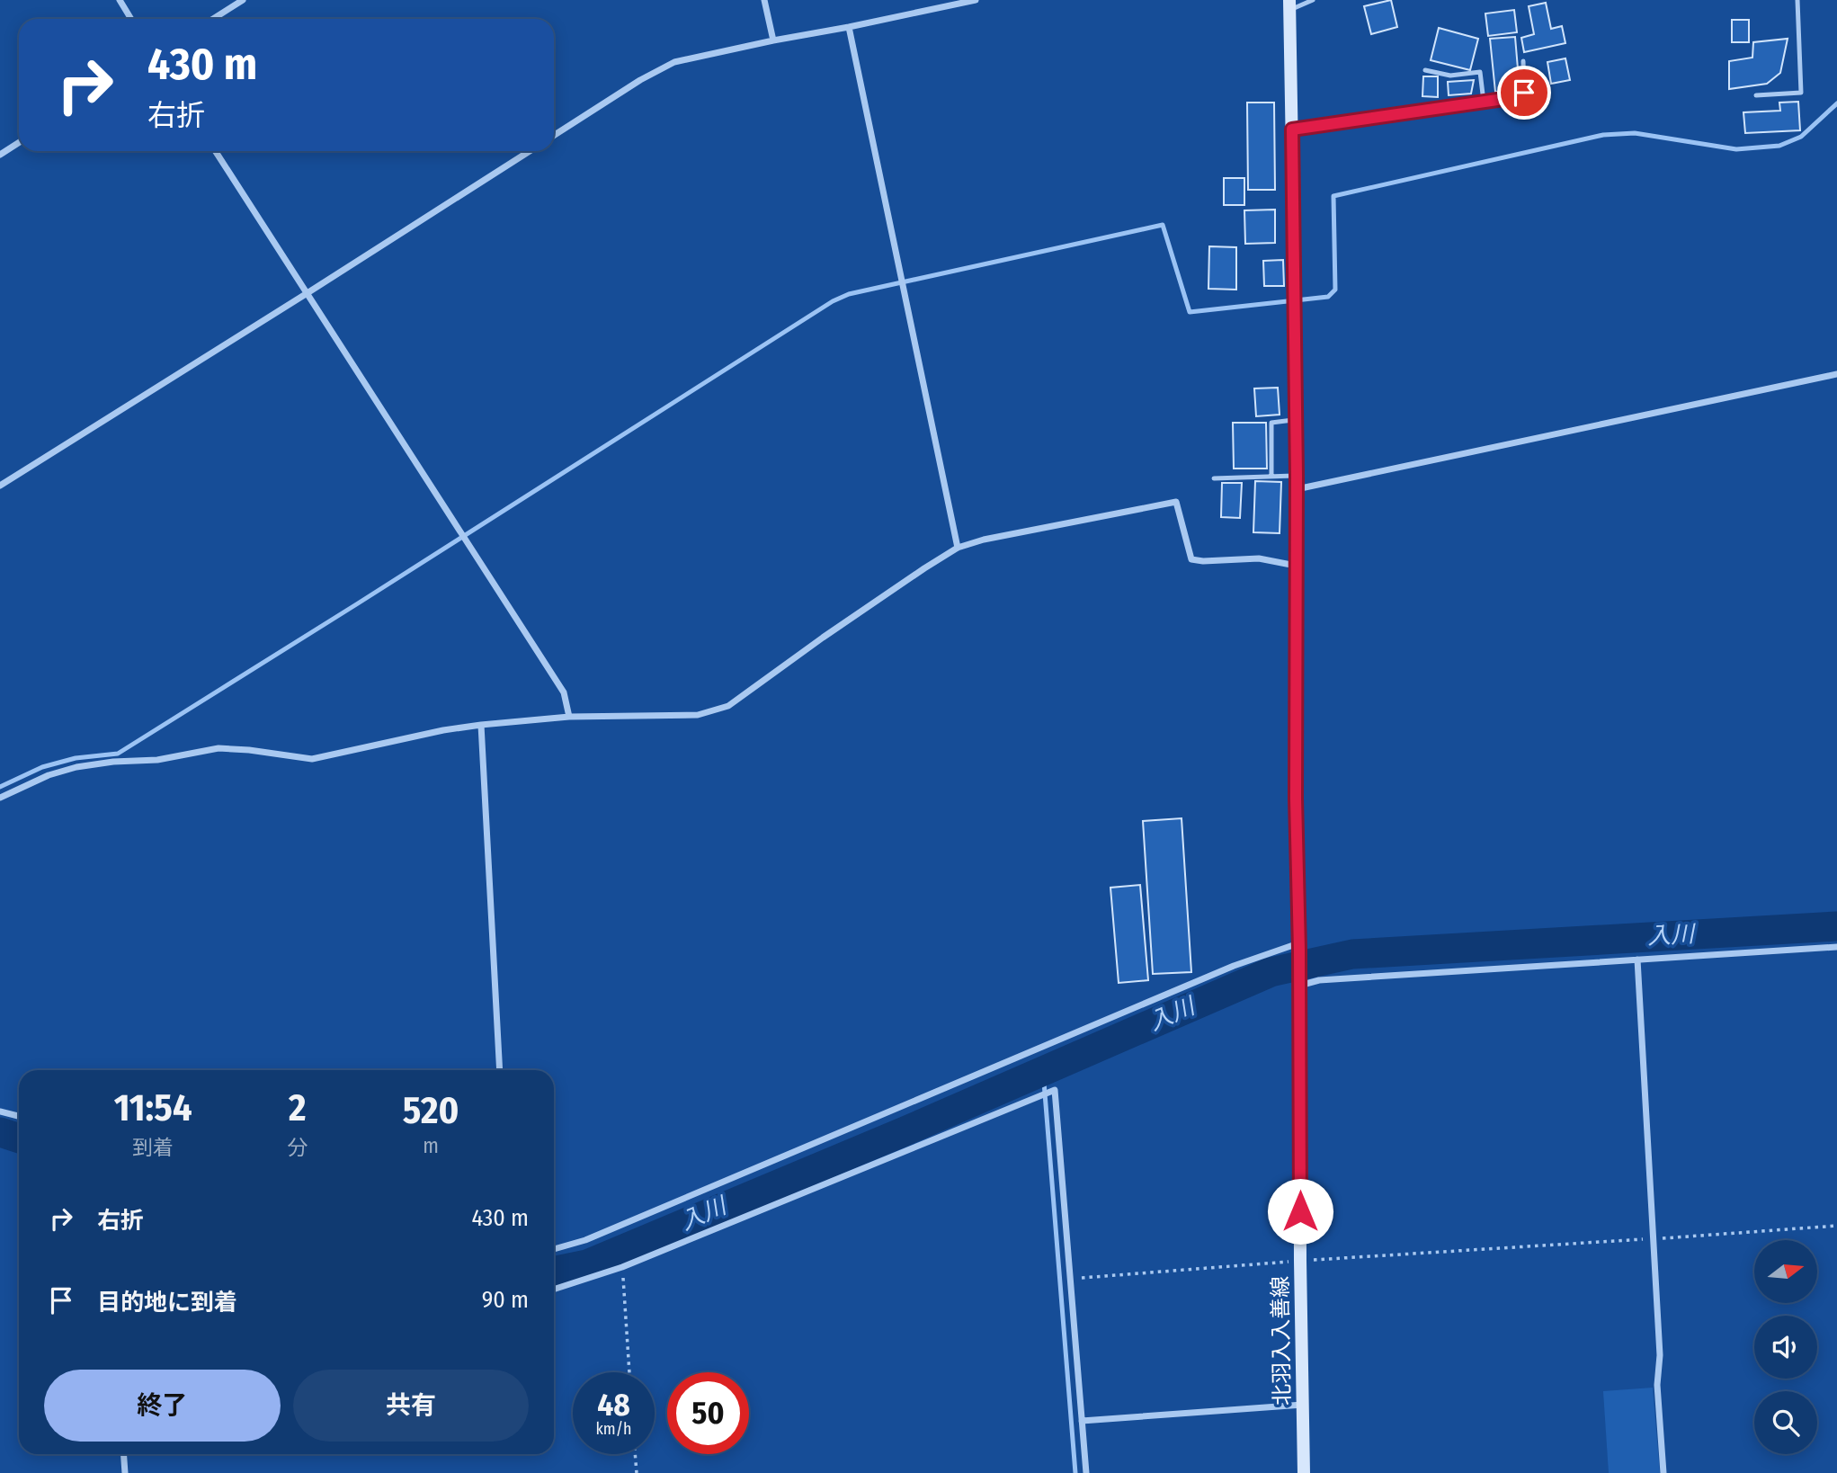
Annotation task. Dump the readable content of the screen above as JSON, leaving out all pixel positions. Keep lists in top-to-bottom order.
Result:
{
  "streets": {
    "main road": ["北羽入入善線"]
  },
  "water": ["入川"],
  "north": "right",
  "page": {
    "turn": ["430 m", "右折"],
    "eta": [
      "11:54",
      "到着",
      "2",
      "分",
      "520",
      "m"
    ],
    "list": [
      {
        "name": "右折",
        "value": "430 m"
      },
      {
        "name": "目的地に到着",
        "value": "90 m"
      }
    ],
    "buttons": ["終了", "共有"],
    "speed": "48 km/h",
    "limit": "50"
  }
}
